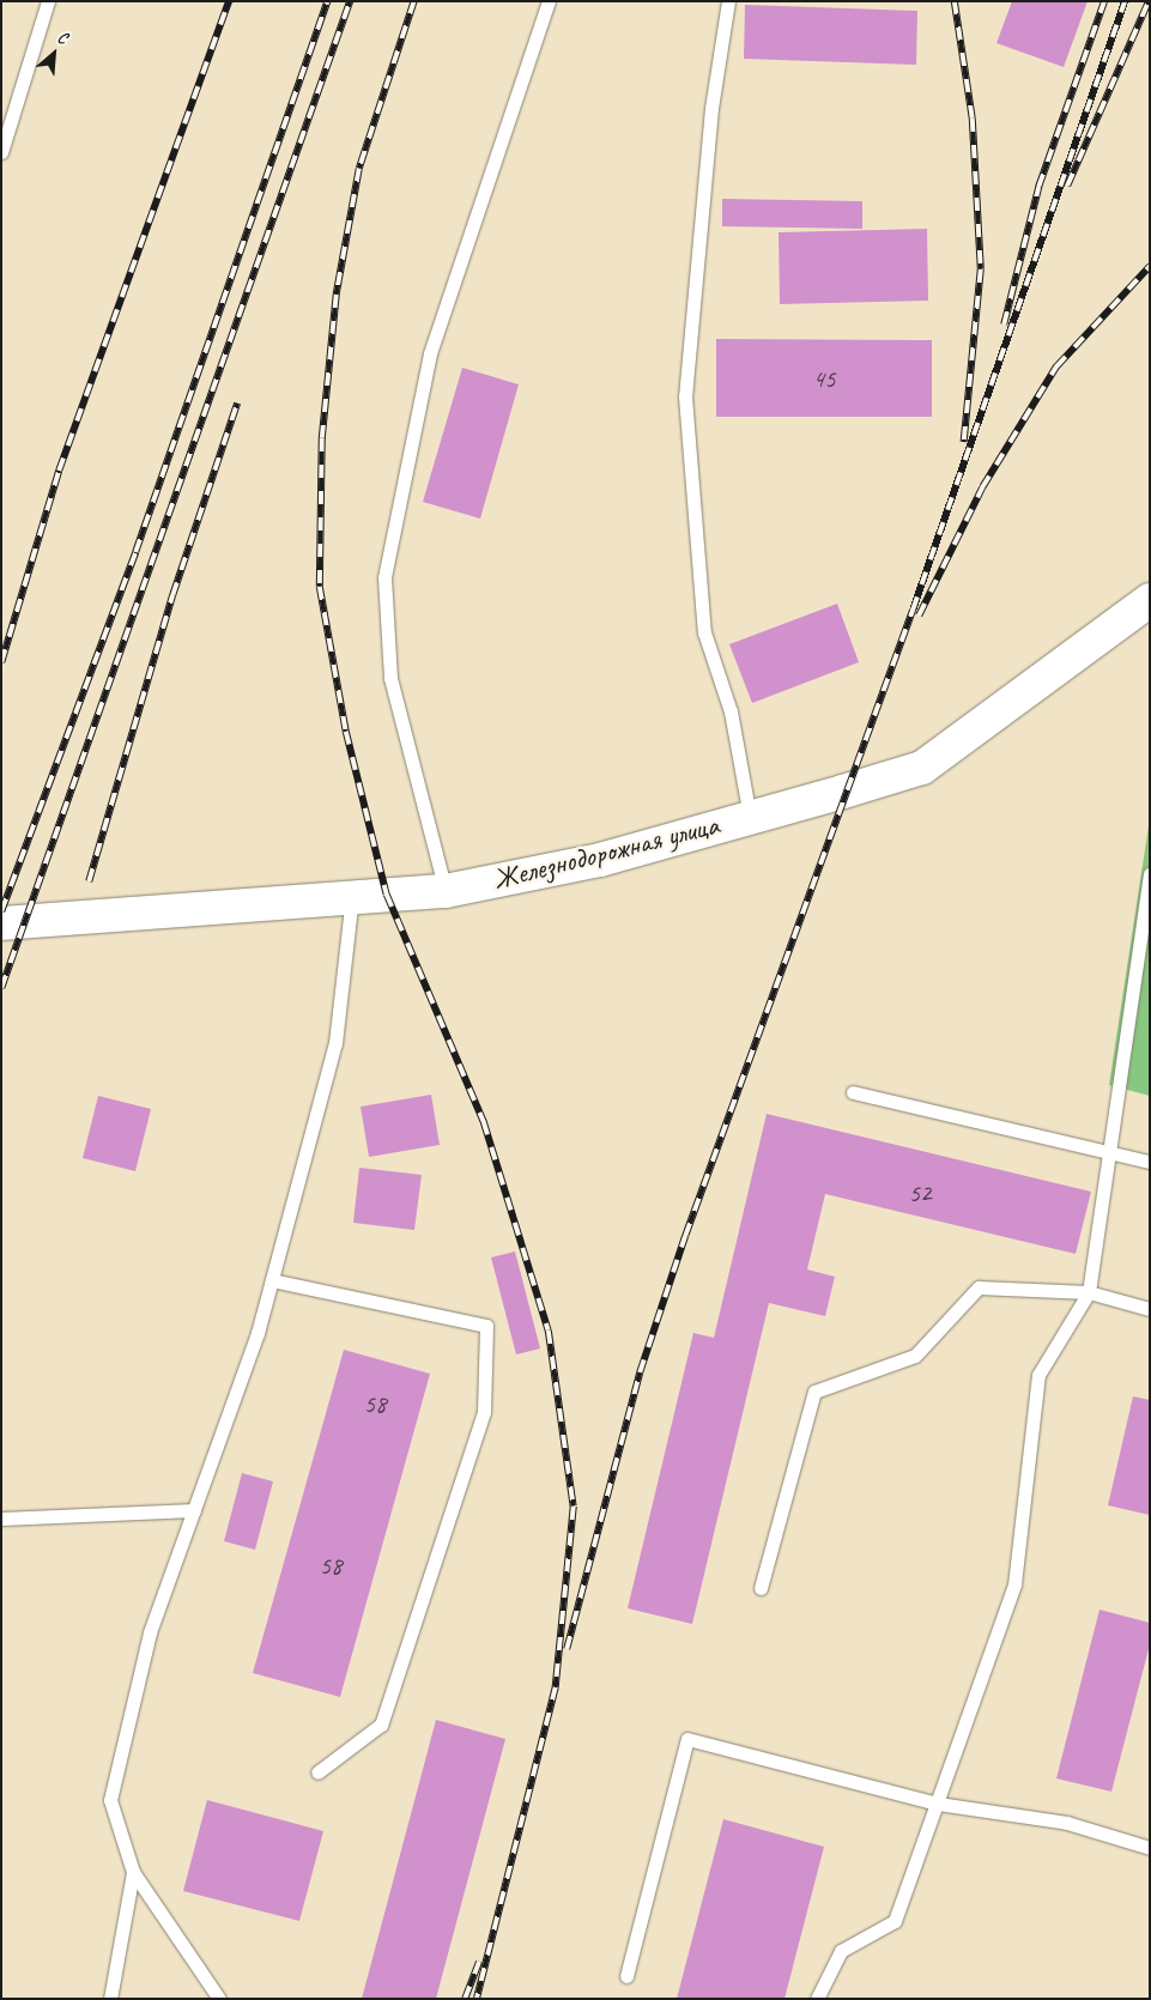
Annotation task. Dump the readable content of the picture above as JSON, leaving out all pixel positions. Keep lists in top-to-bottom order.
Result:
{
  "streets": {
    "street": ["Железнодорожная улица"]
  },
  "house_numbers": [
    "45",
    "52",
    "58",
    "58"
  ],
  "north": "top right"
}
